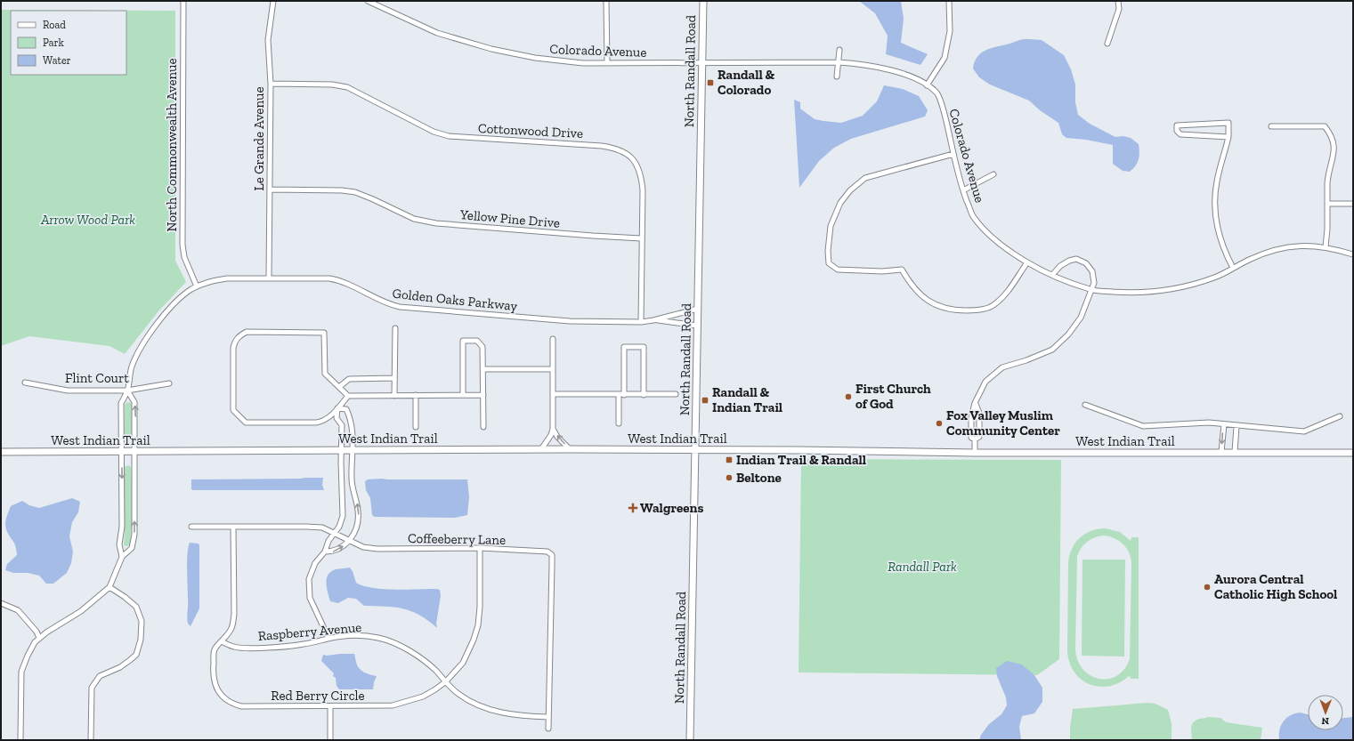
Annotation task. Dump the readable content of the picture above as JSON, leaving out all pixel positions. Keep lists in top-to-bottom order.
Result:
{
  "streets": {
    "main road": ["North Randall Road", "West Indian Trail"],
    "street": [
      "Colorado Avenue",
      "Cottonwood Drive",
      "Le Grande Avenue",
      "North Commonwealth Avenue",
      "Yellow Pine Drive",
      "Golden Oaks Parkway",
      "Flint Court",
      "Coffeeberry Lane",
      "Raspberry Avenue",
      "Red Berry Circle"
    ]
  },
  "crossings": [
    ["Colorado Avenue", "North Randall Road"],
    ["North Randall Road", "Golden Oaks Parkway"],
    ["North Randall Road", "West Indian Trail"],
    ["Cottonwood Drive", "Le Grande Avenue"],
    ["Cottonwood Drive", "Yellow Pine Drive"],
    ["Cottonwood Drive", "Golden Oaks Parkway"],
    ["Le Grande Avenue", "Yellow Pine Drive"],
    ["Le Grande Avenue", "Golden Oaks Parkway"],
    ["North Commonwealth Avenue", "Golden Oaks Parkway"],
    ["Golden Oaks Parkway", "Flint Court"],
    ["Golden Oaks Parkway", "West Indian Trail"],
    ["Coffeeberry Lane", "Raspberry Avenue"],
    ["Coffeeberry Lane", "Red Berry Circle"],
    ["Raspberry Avenue", "Red Berry Circle"]
  ],
  "parks": ["Arrow Wood Park", "Randall Park"],
  "places": {
    "transit": ["Randall & Colorado", "Randall & Indian Trail", "Indian Trail & Randall"],
    "other": [
      "First Church of God",
      "Fox Valley Muslim Community Center",
      "Beltone",
      "Aurora Central Catholic High School"
    ],
    "health": ["Walgreens"]
  },
  "legend": ["Road", "Park", "Water"],
  "north": "bottom"
}
